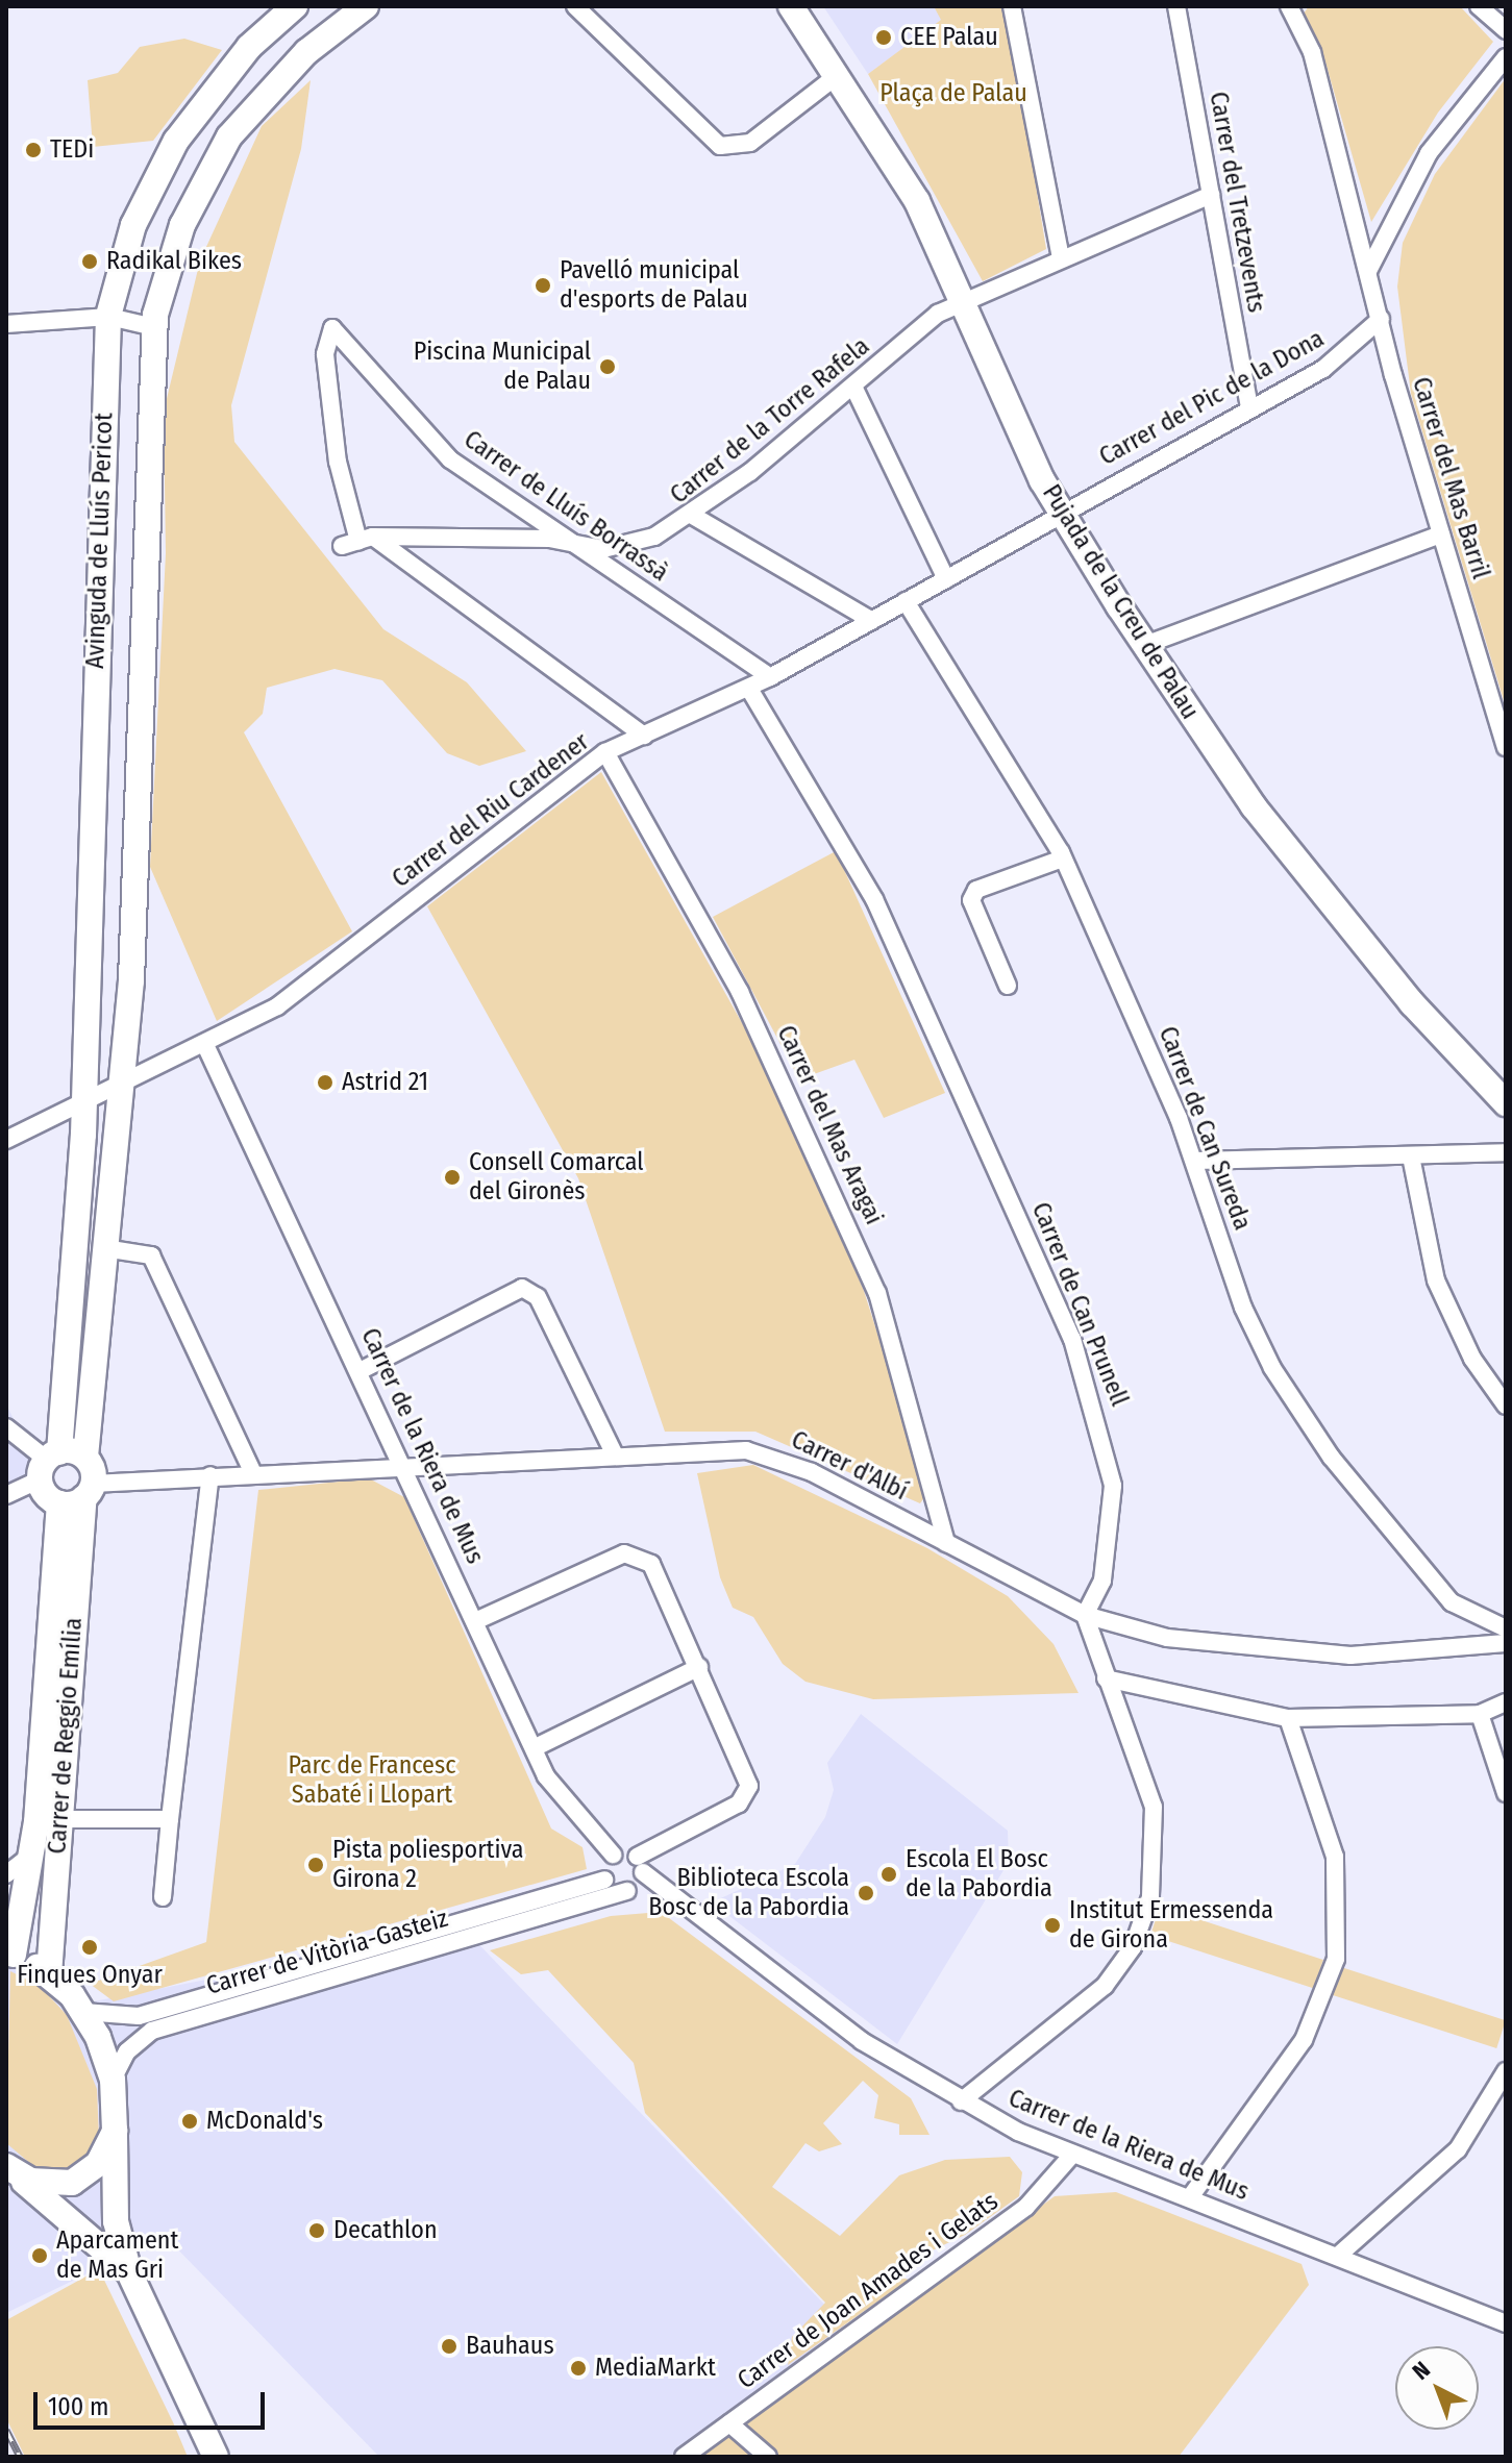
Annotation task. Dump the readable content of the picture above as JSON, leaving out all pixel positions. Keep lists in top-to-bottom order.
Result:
{
  "streets": {
    "street": [
      "Carrer del Tretzevents",
      "Carrer del Pic de la Dona",
      "Carrer de la Torre Rafela",
      "Carrer del Mas Barril",
      "Carrer de Lluís Borrassà",
      "Avinguda de Lluís Pericot",
      "Pujada de la Creu de Palau",
      "Carrer del Riu Cardener",
      "Carrer del Mas Aragai",
      "Carrer de Can Sureda",
      "Carrer de Can Prunell",
      "Carrer de la Riera de Mus",
      "Carrer d'Albí",
      "Carrer de Reggio Emília",
      "Carrer de Vitòria-Gasteiz",
      "Carrer de Joan Amades i Gelats"
    ]
  },
  "crossings": [
    ["Carrer del Tretzevents", "Carrer del Pic de la Dona"],
    ["Carrer del Tretzevents", "Carrer de la Torre Rafela"],
    ["Carrer del Pic de la Dona", "Carrer del Mas Barril"],
    ["Carrer del Pic de la Dona", "Pujada de la Creu de Palau"],
    ["Carrer del Pic de la Dona", "Carrer del Riu Cardener"],
    ["Carrer de la Torre Rafela", "Carrer de Lluís Borrassà"],
    ["Carrer de la Torre Rafela", "Pujada de la Creu de Palau"],
    ["Carrer de Lluís Borrassà", "Carrer del Riu Cardener"],
    ["Avinguda de Lluís Pericot", "Carrer del Riu Cardener"],
    ["Pujada de la Creu de Palau", "Carrer del Riu Cardener"],
    ["Carrer del Riu Cardener", "Carrer del Mas Aragai"],
    ["Carrer del Riu Cardener", "Carrer de Can Sureda"],
    ["Carrer del Riu Cardener", "Carrer de Can Prunell"],
    ["Carrer del Riu Cardener", "Carrer de la Riera de Mus"],
    ["Carrer del Mas Aragai", "Carrer d'Albí"],
    ["Carrer de Can Prunell", "Carrer d'Albí"],
    ["Carrer de la Riera de Mus", "Carrer d'Albí"],
    ["Carrer de la Riera de Mus", "Carrer de Joan Amades i Gelats"],
    ["Carrer d'Albí", "Carrer de Reggio Emília"]
  ],
  "parks": ["Plaça de Palau", "Parc de Francesc Sabaté i Llopart"],
  "places": [
    "CEE Palau",
    "TEDi",
    "Radikal Bikes",
    "Pavelló municipal d'esports de Palau",
    "Piscina Municipal de Palau",
    "Astrid 21",
    "Consell Comarcal del Gironès",
    "Pista poliesportiva Girona 2",
    "Escola El Bosc de la Pabordia",
    "Biblioteca Escola Bosc de la Pabordia",
    "Institut Ermessenda de Girona",
    "Finques Onyar",
    "McDonald's",
    "Decathlon",
    "Aparcament de Mas Gri",
    "Bauhaus",
    "MediaMarkt"
  ],
  "scale_bar": "100 m",
  "north": "top left"
}
